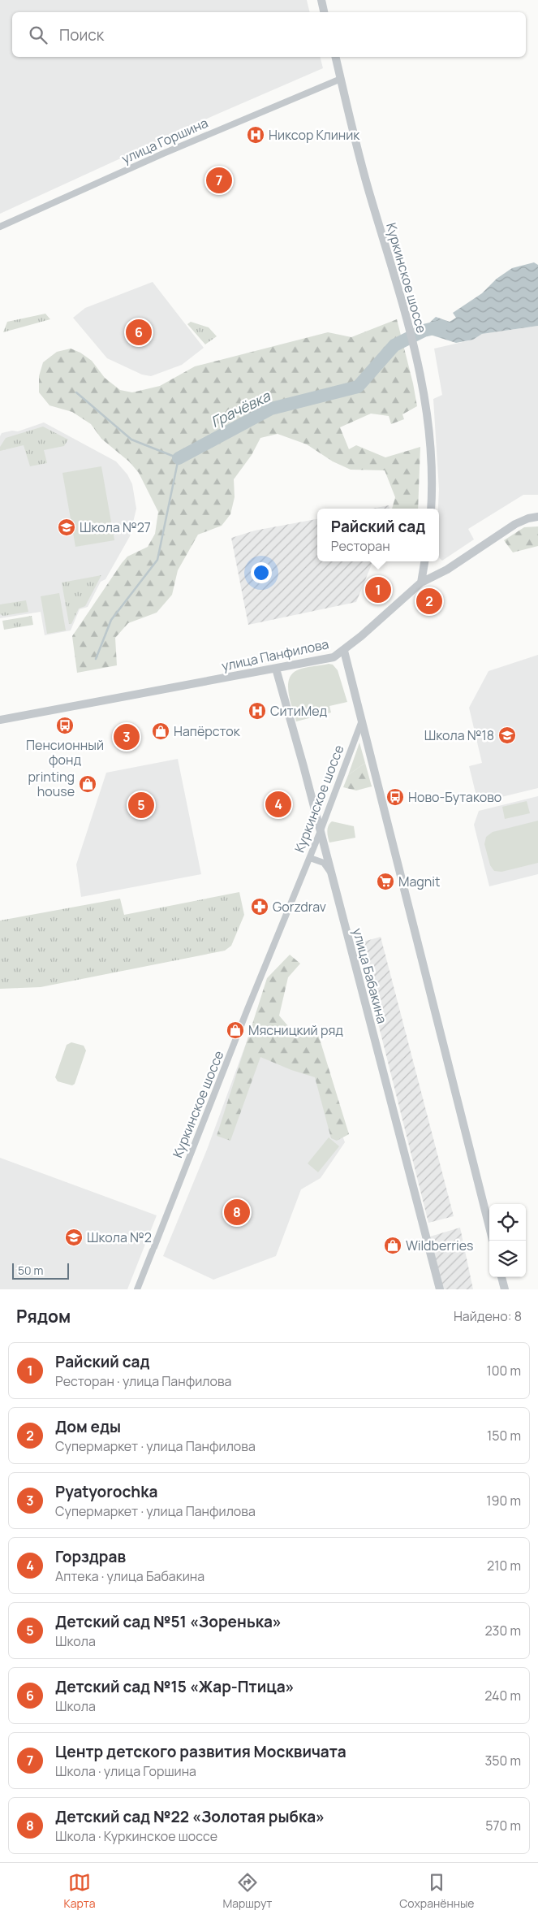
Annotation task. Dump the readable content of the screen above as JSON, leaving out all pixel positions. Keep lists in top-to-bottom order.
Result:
{
  "streets": {
    "street": [
      "улица Горшина",
      "Куркинское шоссе",
      "улица Панфилова",
      "улица Бабакина"
    ]
  },
  "crossings": [
    ["улица Горшина", "Куркинское шоссе"],
    ["Куркинское шоссе", "улица Бабакина"],
    ["улица Панфилова", "улица Бабакина"]
  ],
  "water": ["Грачёвка"],
  "places": {
    "hospital": ["Никсор Клиник", "СитиМед"],
    "school or university": ["Школа №27", "Школа №18", "Школа №2"],
    "bus stop": ["Пенсионный фонд", "Ново-Бутаково"],
    "shop": [
      "Напёрсток",
      "printing house",
      "Мясницкий ряд",
      "Wildberries"
    ],
    "supermarket": ["Magnit"],
    "pharmacy": ["Gorzdrav"]
  },
  "scale_bar": "50 m",
  "page": {
    "search": "Поиск",
    "pins": [
      "7",
      "6",
      "1",
      "2",
      "3",
      "4",
      "5",
      "8"
    ],
    "popup": ["Райский сад", "Ресторан"],
    "scale": "50 m",
    "heading": ["Рядом", "Найдено: 8"],
    "list": [
      {
        "mark": "1",
        "name": "Райский сад",
        "note": "Ресторан · улица Панфилова",
        "value": "100 m"
      },
      {
        "mark": "2",
        "name": "Дом еды",
        "note": "Супермаркет · улица Панфилова",
        "value": "150 m"
      },
      {
        "mark": "3",
        "name": "Pyatyorochka",
        "note": "Супермаркет · улица Панфилова",
        "value": "190 m"
      },
      {
        "mark": "4",
        "name": "Горздрав",
        "note": "Аптека · улица Бабакина",
        "value": "210 m"
      },
      {
        "mark": "5",
        "name": "Детский сад №51 «Зоренька»",
        "note": "Школа",
        "value": "230 m"
      },
      {
        "mark": "6",
        "name": "Детский сад №15 «Жар-Птица»",
        "note": "Школа",
        "value": "240 m"
      },
      {
        "mark": "7",
        "name": "Центр детского развития Москвичата",
        "note": "Школа · улица Горшина",
        "value": "350 m"
      },
      {
        "mark": "8",
        "name": "Детский сад №22 «Золотая рыбка»",
        "note": "Школа · Куркинское шоссе",
        "value": "570 m"
      }
    ],
    "nav": ["Карта", "Маршрут", "Сохранённые"]
  }
}
